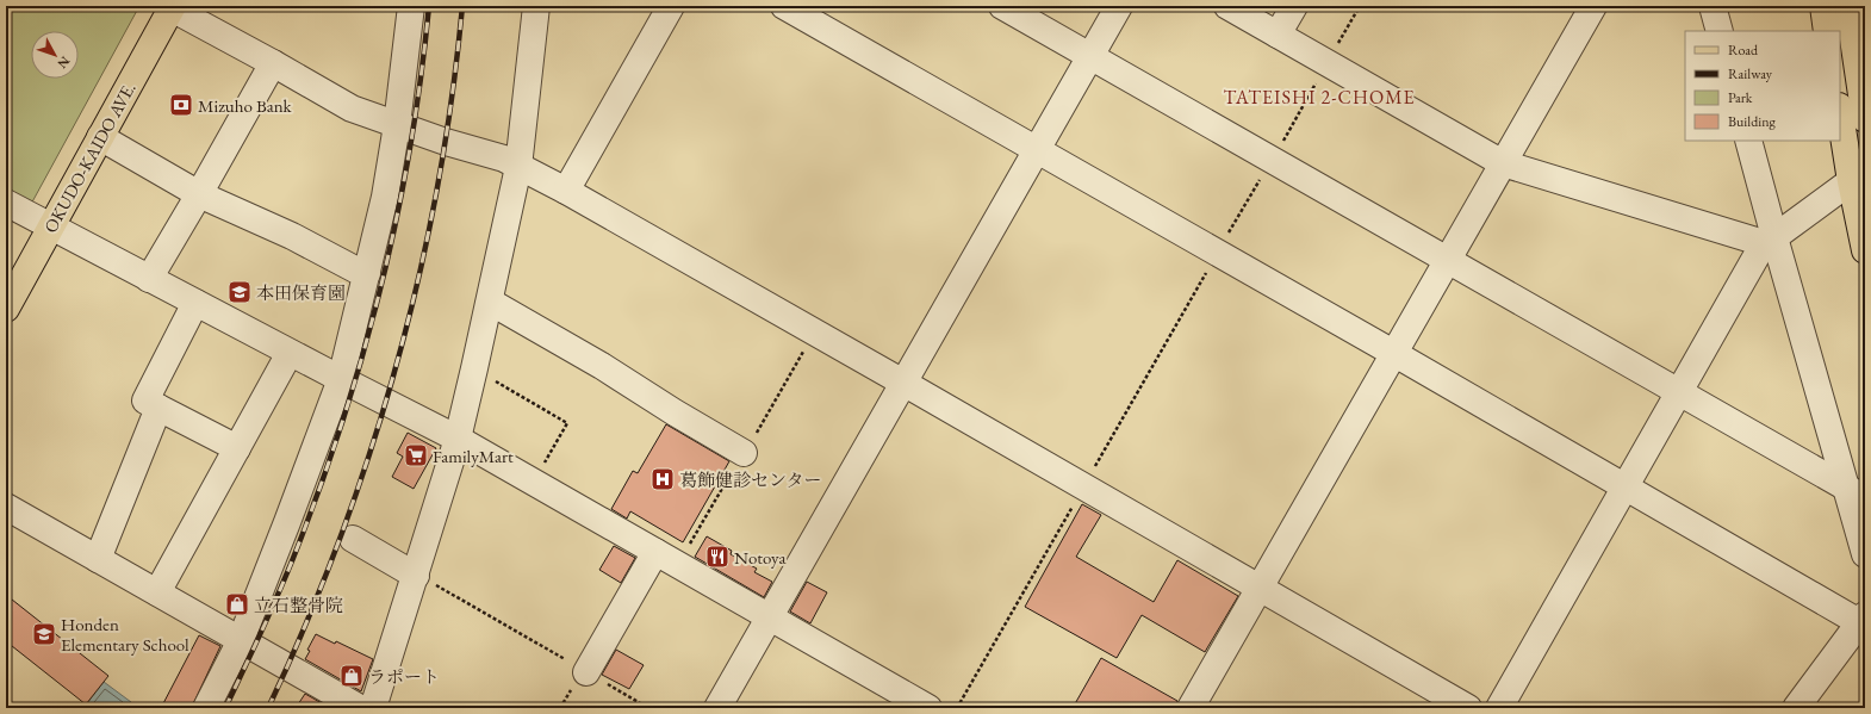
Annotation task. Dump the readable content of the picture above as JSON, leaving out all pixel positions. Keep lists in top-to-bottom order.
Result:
{
  "streets": {
    "main road": ["OKUDO-KAIDO AVE."]
  },
  "districts": ["TATEISHI 2-CHOME"],
  "places": {
    "bank": ["Mizuho Bank"],
    "school or university": ["本田保育園", "Honden Elementary School"],
    "supermarket": ["FamilyMart"],
    "hospital": ["葛飾健診センター"],
    "restaurant": ["Notoya"],
    "shop": ["立石整骨院", "ラポート"]
  },
  "legend": [
    "Road",
    "Railway",
    "Park",
    "Building"
  ],
  "north": "bottom right"
}
